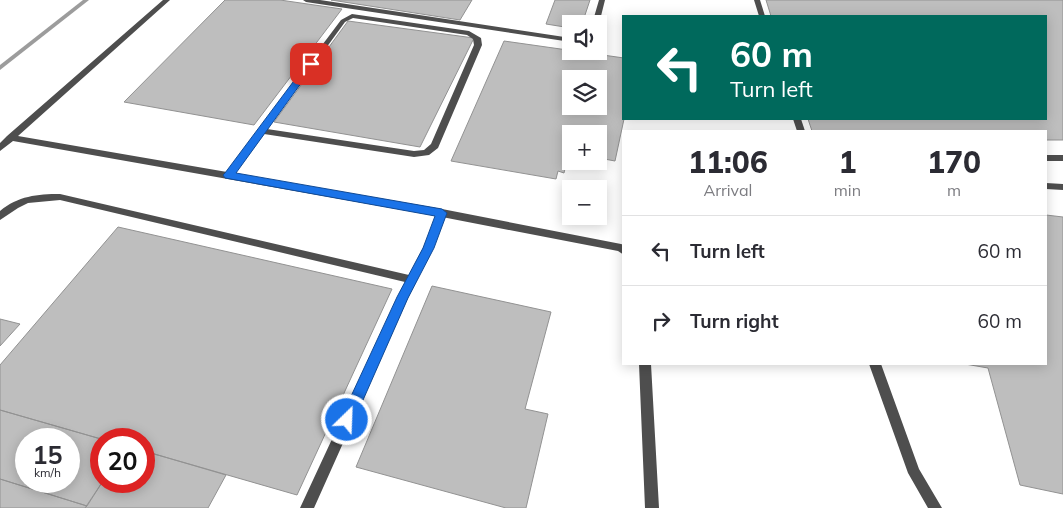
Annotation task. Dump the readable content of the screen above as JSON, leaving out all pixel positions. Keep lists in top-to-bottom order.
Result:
{
  "page": {
    "map_buttons": ["+", "−"],
    "turn": ["60 m", "Turn left"],
    "eta": [
      "11:06",
      "Arrival",
      "1",
      "min",
      "170",
      "m"
    ],
    "list": [
      {
        "name": "Turn left",
        "value": "60 m"
      },
      {
        "name": "Turn right",
        "value": "60 m"
      }
    ],
    "speed": "15 km/h",
    "limit": "20"
  }
}
